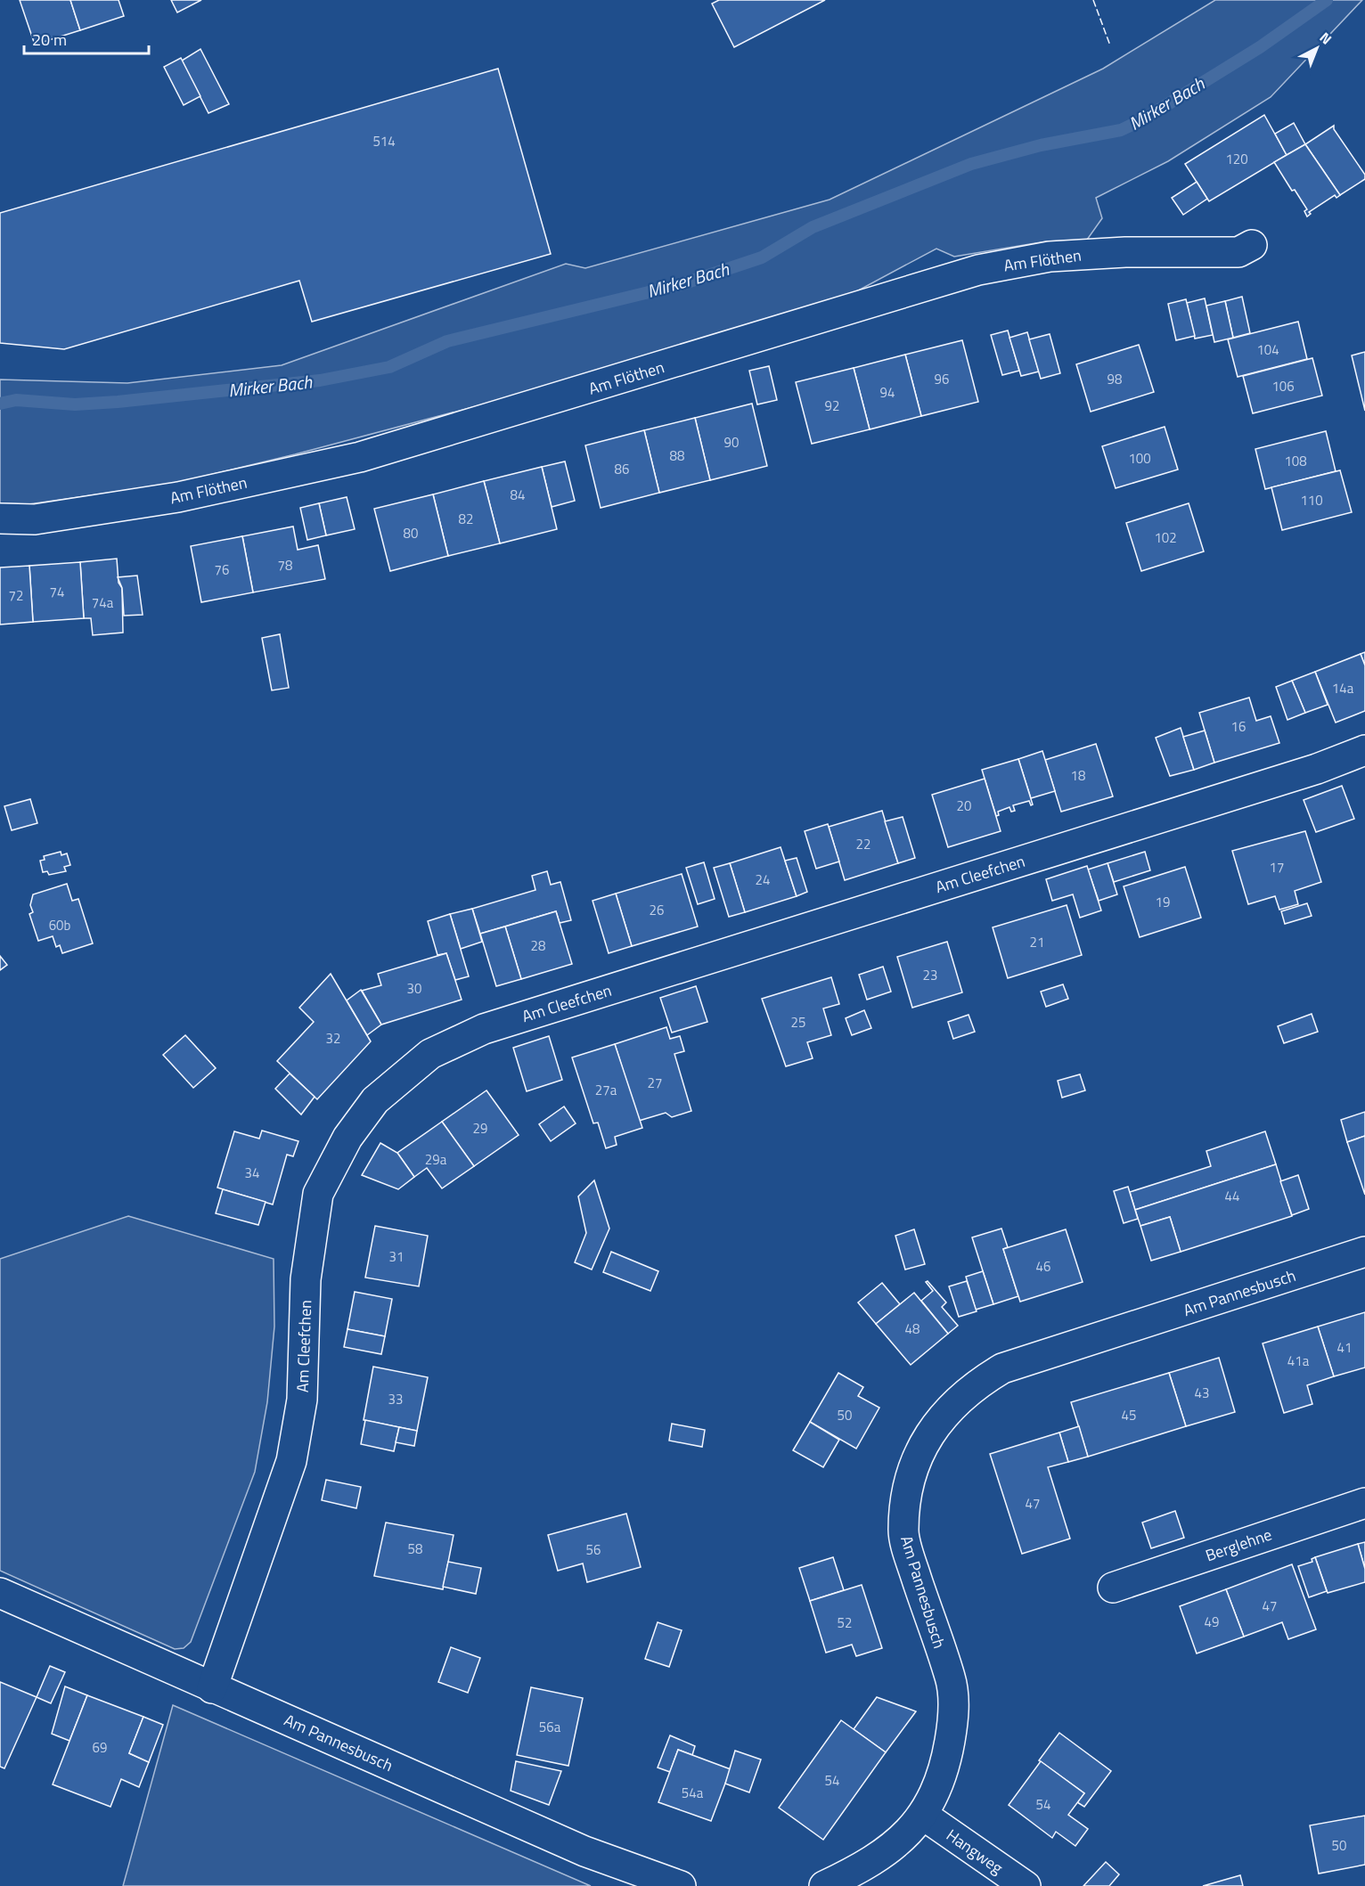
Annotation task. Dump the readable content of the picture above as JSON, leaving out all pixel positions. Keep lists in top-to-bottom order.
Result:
{
  "streets": {
    "street": [
      "Am Flöthen",
      "Am Cleefchen",
      "Am Pannesbusch",
      "Berglehne",
      "Hangweg"
    ]
  },
  "crossings": [
    ["Am Cleefchen", "Am Pannesbusch"],
    ["Am Pannesbusch", "Hangweg"]
  ],
  "water": ["Mirker Bach"],
  "house_numbers": [
    "514",
    "120",
    "104",
    "96",
    "98",
    "106",
    "94",
    "92",
    "90",
    "88",
    "100",
    "108",
    "86",
    "84",
    "110",
    "82",
    "80",
    "102",
    "78",
    "76",
    "74",
    "72",
    "74a",
    "14a",
    "16",
    "18",
    "20",
    "22",
    "17",
    "24",
    "19",
    "26",
    "60b",
    "21",
    "28",
    "23",
    "30",
    "25",
    "32",
    "27",
    "27a",
    "29",
    "29a",
    "34",
    "44",
    "31",
    "46",
    "48",
    "41",
    "41a",
    "43",
    "33",
    "50",
    "45",
    "47",
    "58",
    "56",
    "47",
    "49",
    "52",
    "56a",
    "69",
    "54",
    "54a",
    "54",
    "50"
  ],
  "scale_bar": "20 m",
  "north": "top right"
}
